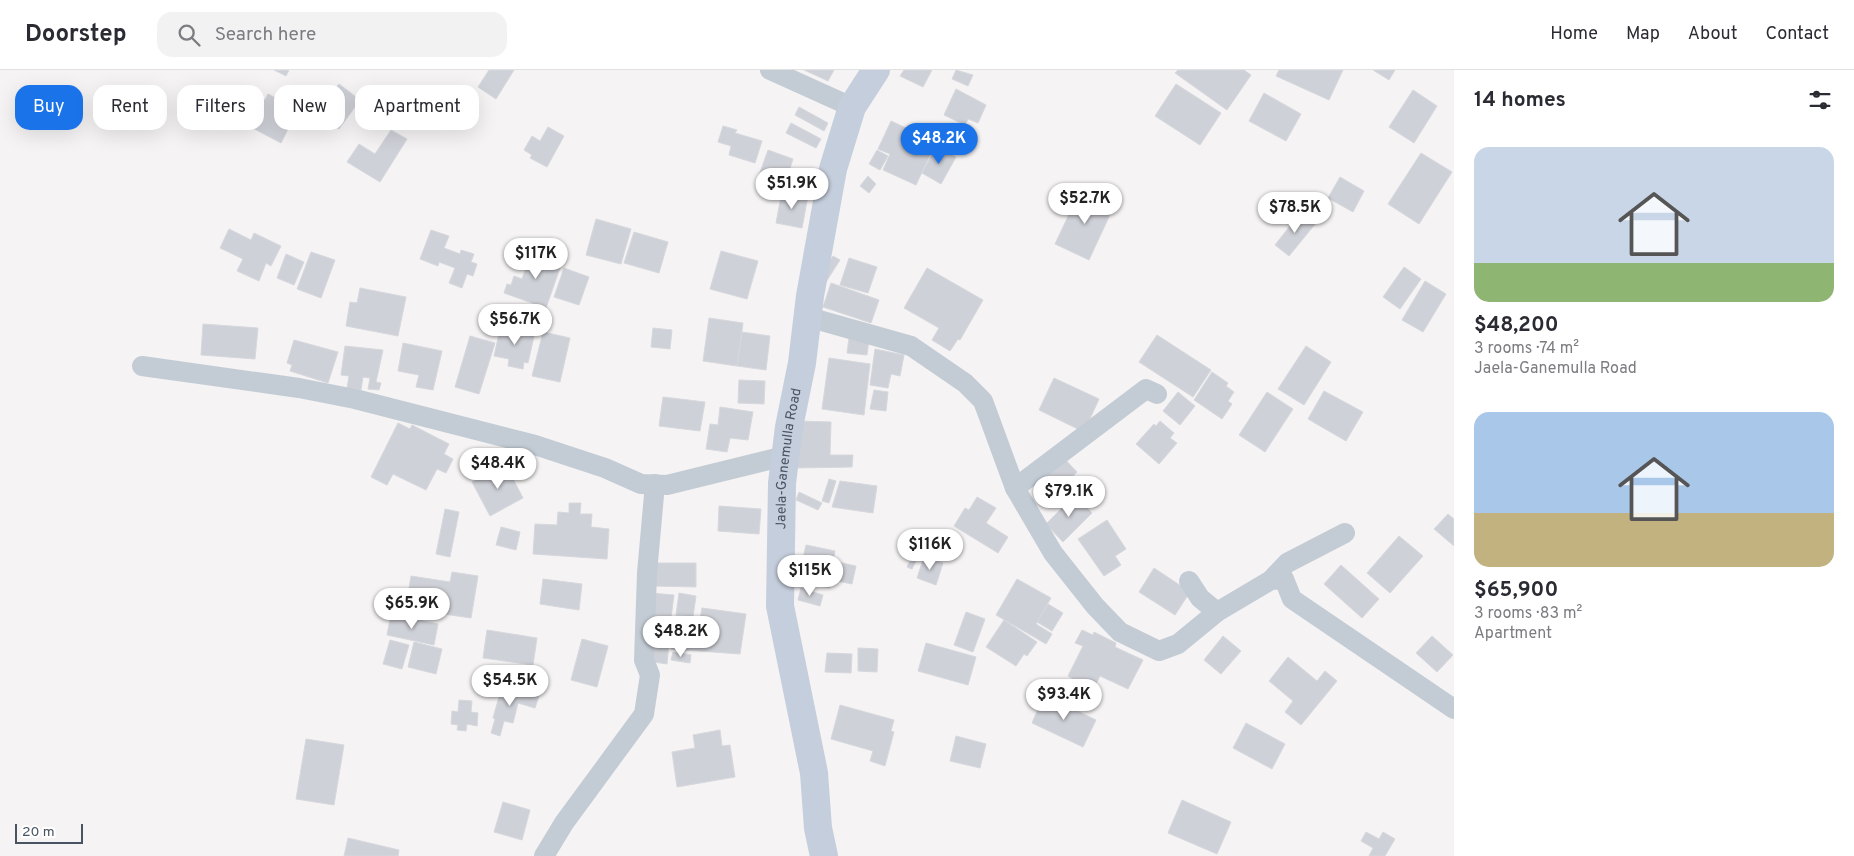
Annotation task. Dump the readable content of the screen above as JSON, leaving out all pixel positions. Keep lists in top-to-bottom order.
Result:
{
  "streets": {
    "main road": ["Jaela-Ganemulla Road"]
  },
  "scale_bar": "20 m",
  "page": {
    "header": "Doorstep",
    "search": "Search here",
    "nav": [
      "Home",
      "Map",
      "About",
      "Contact"
    ],
    "heading": "14 homes",
    "chip": [
      "Buy",
      "Rent",
      "Filters",
      "New",
      "Apartment"
    ],
    "price": [
      "$48.2K",
      "$51.9K",
      "$52.7K",
      "$78.5K",
      "$117K",
      "$56.7K",
      "$48.4K",
      "$79.1K",
      "$116K",
      "$115K",
      "$65.9K",
      "$48.2K",
      "$54.5K",
      "$93.4K"
    ],
    "list": [
      {
        "name": "$48,200",
        "note": "3 rooms · 74 m² · Jaela-Ganemulla Road"
      },
      {
        "name": "$65,900",
        "note": "3 rooms · 83 m² · Apartment"
      }
    ],
    "scale": "20 m"
  }
}
